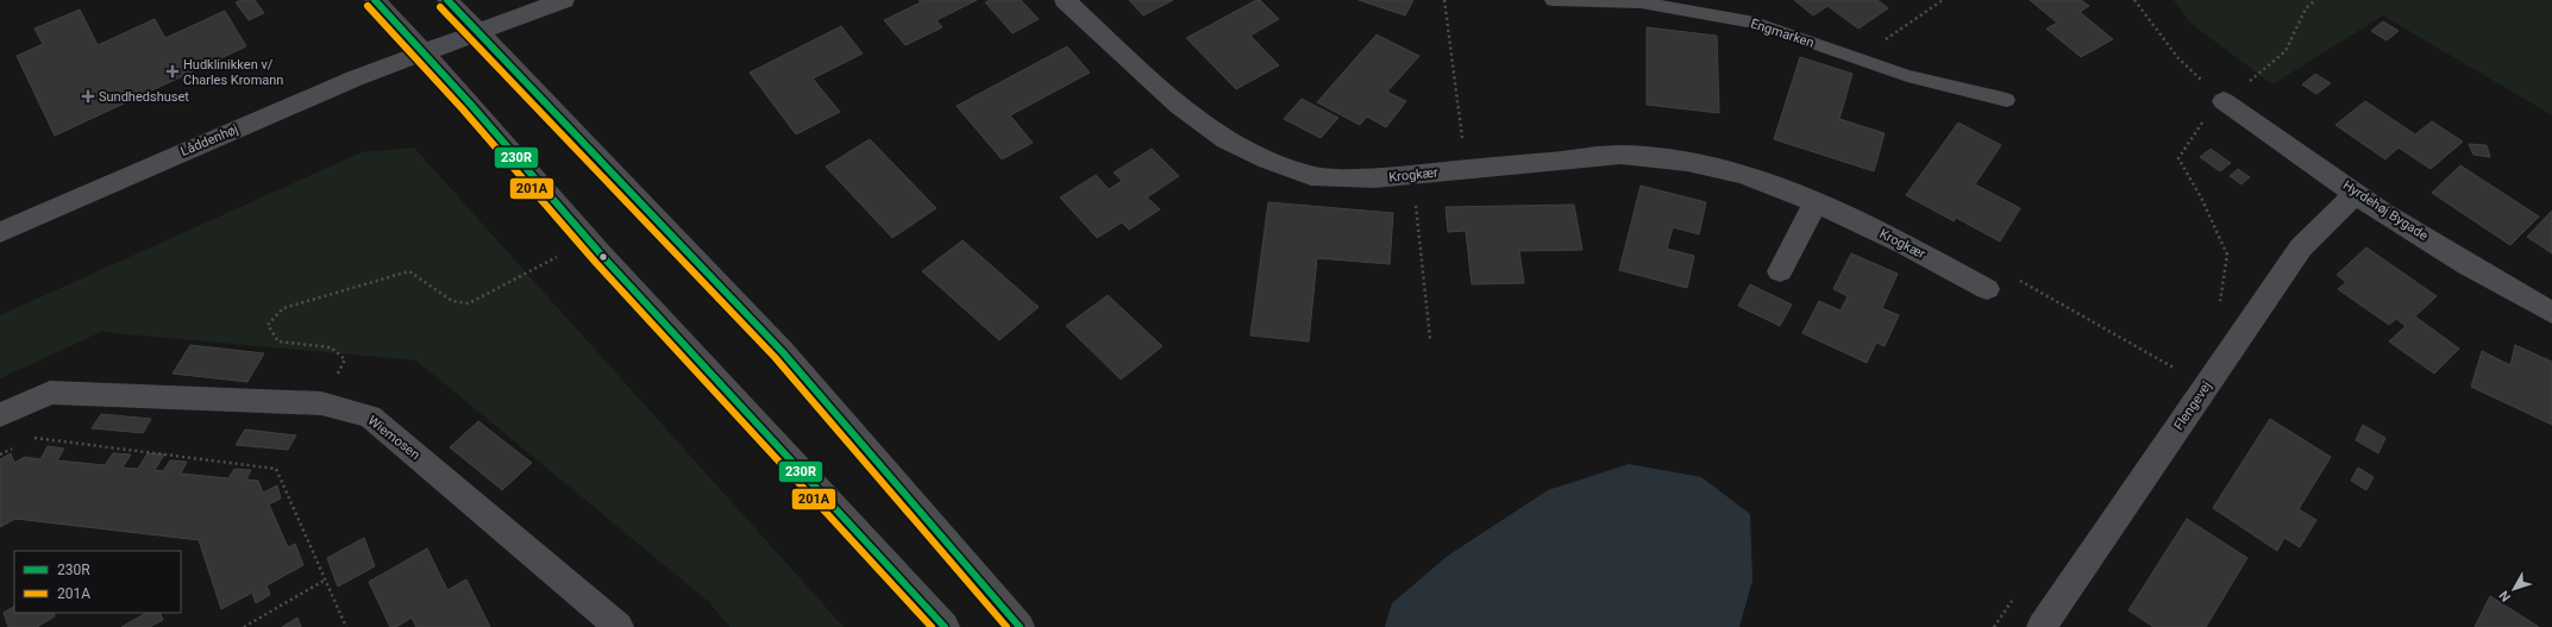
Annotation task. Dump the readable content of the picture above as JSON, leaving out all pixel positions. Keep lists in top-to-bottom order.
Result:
{
  "streets": {
    "street": [
      "Låddenhøj",
      "Krogkær",
      "Hyrdehøj Bygade",
      "Flengevej",
      "Wiemosen"
    ],
    "lane": ["Engmarken"]
  },
  "crossings": [
    ["Hyrdehøj Bygade", "Flengevej"]
  ],
  "places": {
    "health": ["Hudklinikken v/ Charles Kromann", "Sundhedshuset"]
  },
  "lines": ["transit line 230R", "transit line 201A"],
  "legend": ["230R", "201A"],
  "north": "bottom left"
}
